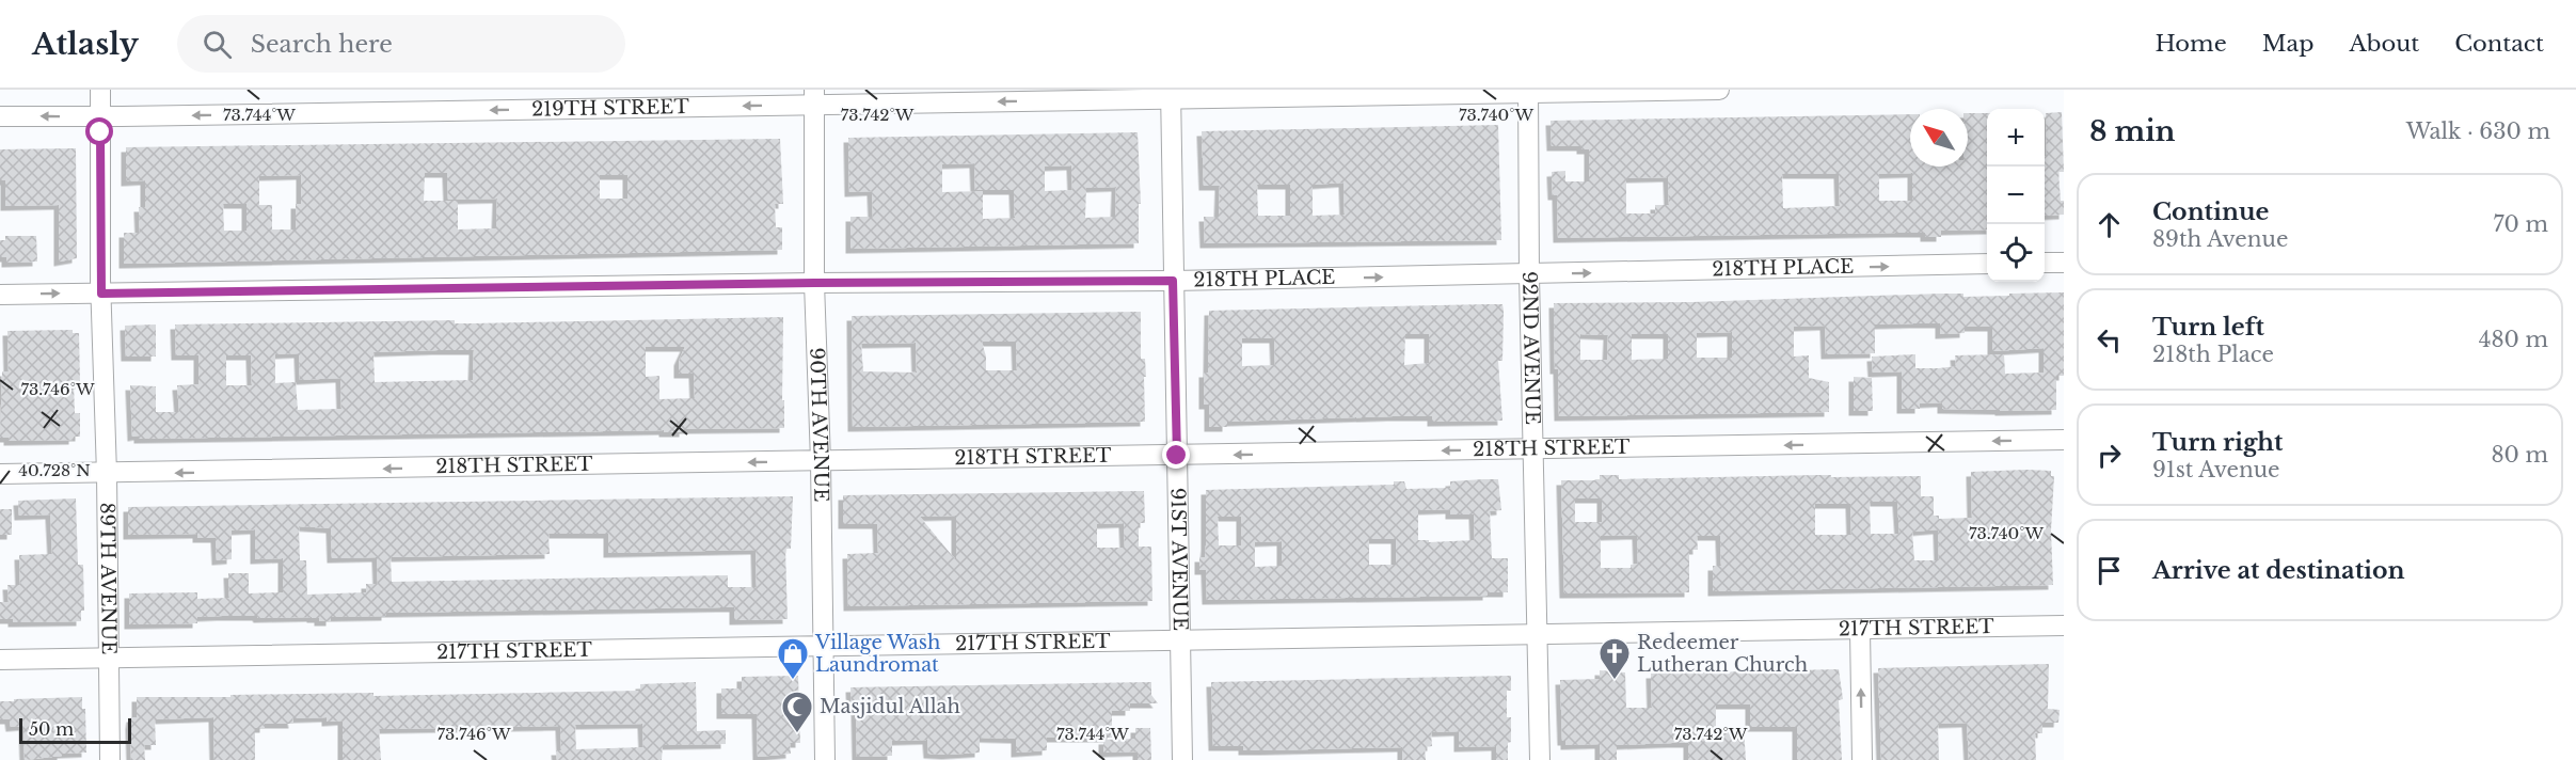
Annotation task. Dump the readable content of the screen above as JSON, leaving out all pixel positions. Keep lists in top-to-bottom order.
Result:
{
  "streets": {
    "street": [
      "219TH STREET",
      "218TH PLACE",
      "92ND AVENUE",
      "90TH AVENUE",
      "218TH STREET",
      "91ST AVENUE",
      "89TH AVENUE",
      "217TH STREET"
    ]
  },
  "crossings": [
    ["219TH STREET", "92ND AVENUE"],
    ["219TH STREET", "90TH AVENUE"],
    ["219TH STREET", "91ST AVENUE"],
    ["219TH STREET", "89TH AVENUE"],
    ["218TH PLACE", "92ND AVENUE"],
    ["218TH PLACE", "90TH AVENUE"],
    ["218TH PLACE", "91ST AVENUE"],
    ["218TH PLACE", "89TH AVENUE"],
    ["92ND AVENUE", "218TH STREET"],
    ["92ND AVENUE", "217TH STREET"],
    ["90TH AVENUE", "218TH STREET"],
    ["90TH AVENUE", "217TH STREET"],
    ["218TH STREET", "91ST AVENUE"],
    ["218TH STREET", "89TH AVENUE"],
    ["91ST AVENUE", "217TH STREET"],
    ["89TH AVENUE", "217TH STREET"]
  ],
  "one_way": ["219TH STREET", "218TH PLACE", "218TH STREET"],
  "places": {
    "shop": ["Village Wash Laundromat"],
    "church": ["Redeemer Lutheran Church"],
    "mosque": ["Masjidul Allah"]
  },
  "scale_bar": "50 m",
  "north": "top left",
  "page": {
    "header": "Atlasly",
    "search": "Search here",
    "nav": [
      "Home",
      "Map",
      "About",
      "Contact"
    ],
    "heading": ["8 min", "Walk · 630 m"],
    "map_buttons": ["+", "−"],
    "list": [
      ["Continue", "89th Avenue", "70 m"],
      ["Turn left", "218th Place", "480 m"],
      ["Turn right", "91st Avenue", "80 m"],
      "Arrive at destination"
    ],
    "scale": "50 m"
  },
  "coordinates": [
    "73.742°W",
    "73.740°W",
    "73.744°W",
    "73.746°W",
    "40.728°N"
  ]
}
